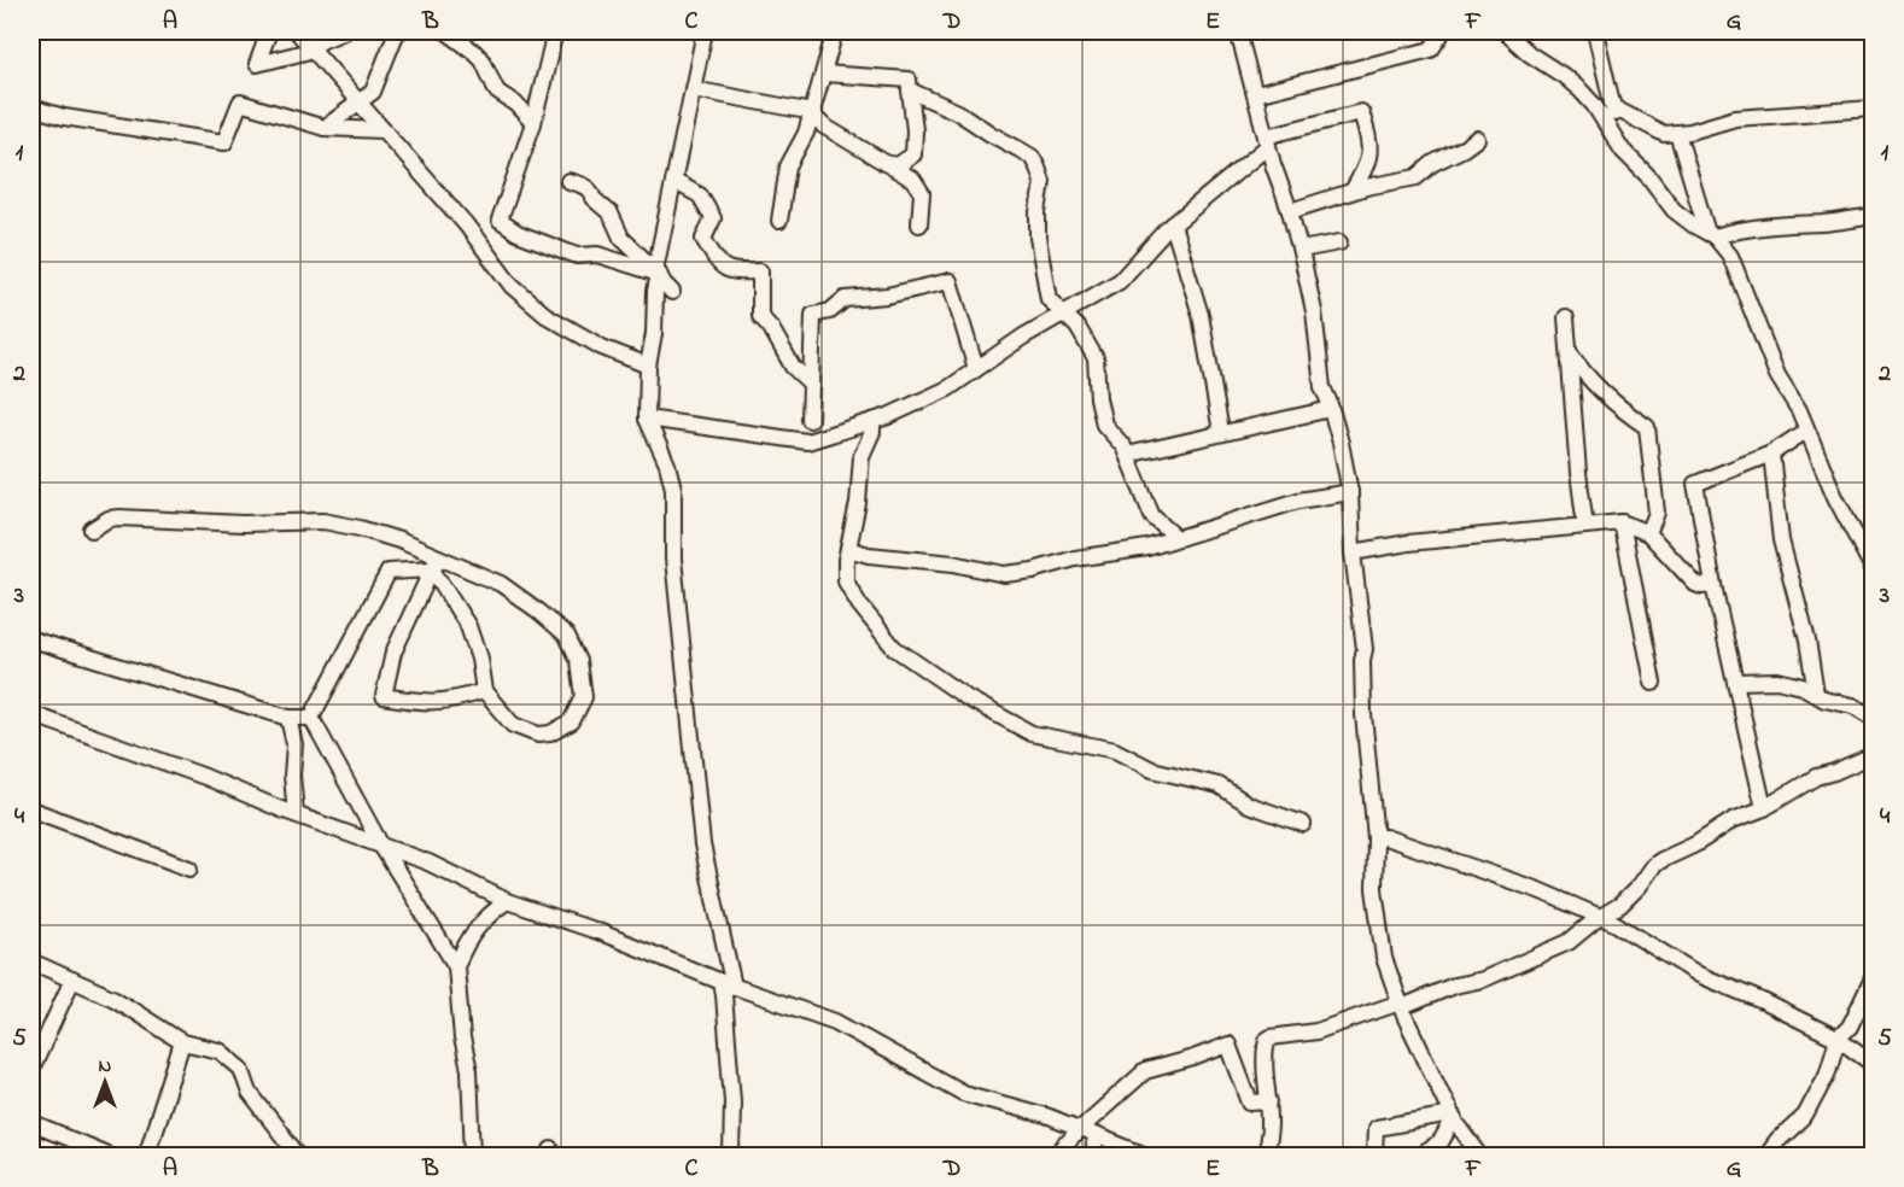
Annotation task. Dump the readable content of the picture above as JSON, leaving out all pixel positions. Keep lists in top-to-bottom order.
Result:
{
  "north": "top",
  "grid": {
    "columns": [
      "A",
      "B",
      "C",
      "D",
      "E",
      "F",
      "G"
    ],
    "rows": [
      "1",
      "2",
      "3",
      "4",
      "5"
    ]
  }
}
